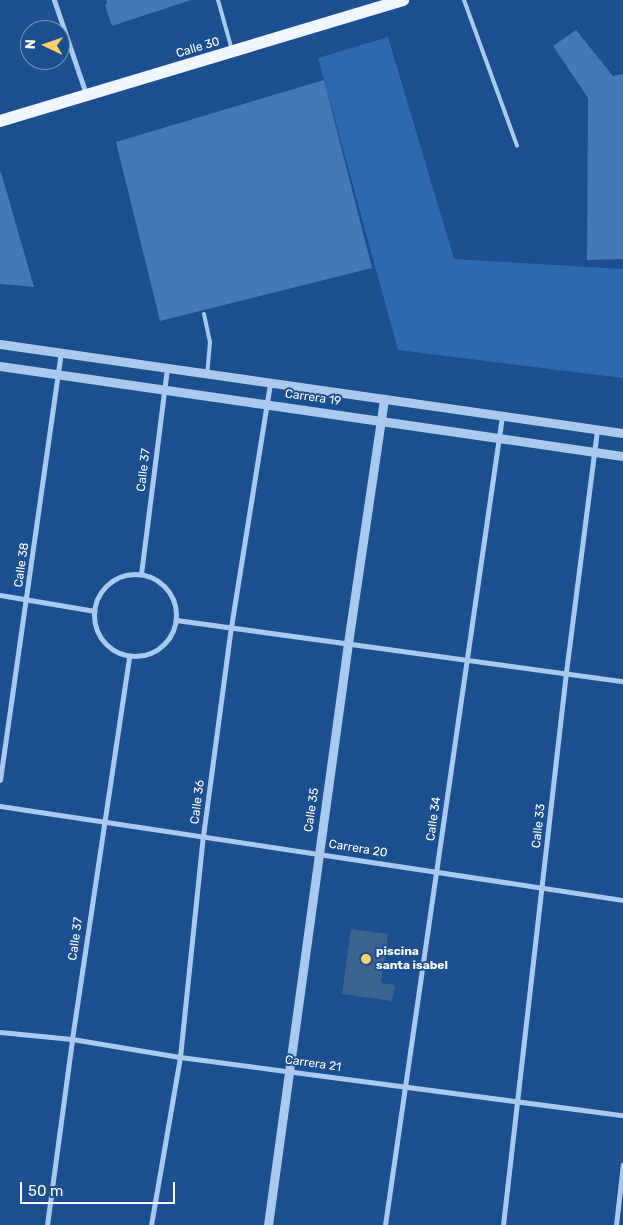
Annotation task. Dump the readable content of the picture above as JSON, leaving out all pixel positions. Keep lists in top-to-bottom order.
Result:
{
  "streets": {
    "main road": ["Calle 30"],
    "street": [
      "Carrera 19",
      "Calle 37",
      "Calle 38",
      "Calle 36",
      "Calle 35",
      "Calle 34",
      "Calle 33",
      "Carrera 20",
      "Carrera 21"
    ]
  },
  "crossings": [
    ["Carrera 19", "Calle 37"],
    ["Carrera 19", "Calle 38"],
    ["Carrera 19", "Calle 36"],
    ["Carrera 19", "Calle 35"],
    ["Carrera 19", "Calle 34"],
    ["Carrera 19", "Calle 33"],
    ["Calle 37", "Carrera 20"],
    ["Calle 37", "Carrera 21"],
    ["Calle 36", "Carrera 20"],
    ["Calle 36", "Carrera 21"],
    ["Calle 35", "Carrera 20"],
    ["Calle 35", "Carrera 21"],
    ["Calle 34", "Carrera 20"],
    ["Calle 34", "Carrera 21"],
    ["Calle 33", "Carrera 20"],
    ["Calle 33", "Carrera 21"]
  ],
  "places": ["piscina santa isabel"],
  "scale_bar": "50 m",
  "north": "left"
}
